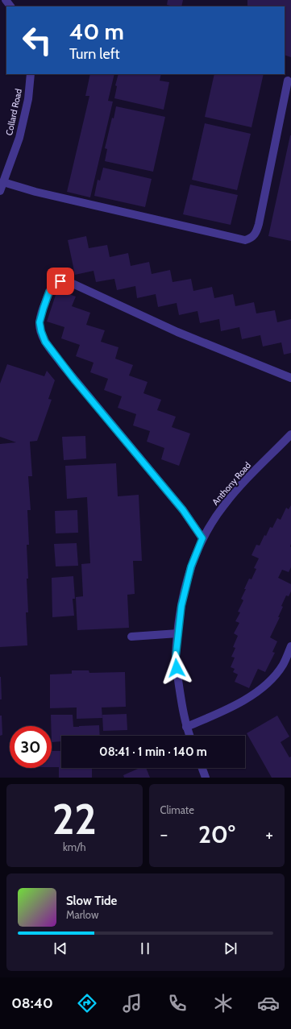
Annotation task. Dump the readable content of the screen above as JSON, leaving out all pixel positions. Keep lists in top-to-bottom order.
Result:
{
  "streets": {
    "street": ["Collard Road", "Anthony Road"]
  },
  "page": {
    "turn": ["40 m", "Turn left"],
    "limit": "30",
    "trip": "08:41 · 1 min · 140 m",
    "tile": [
      ["22", "km/h"],
      "Climate"
    ],
    "heat": ["−", "20°", "+"],
    "song": ["Slow Tide", "Marlow"],
    "tabs": "08:40"
  }
}
